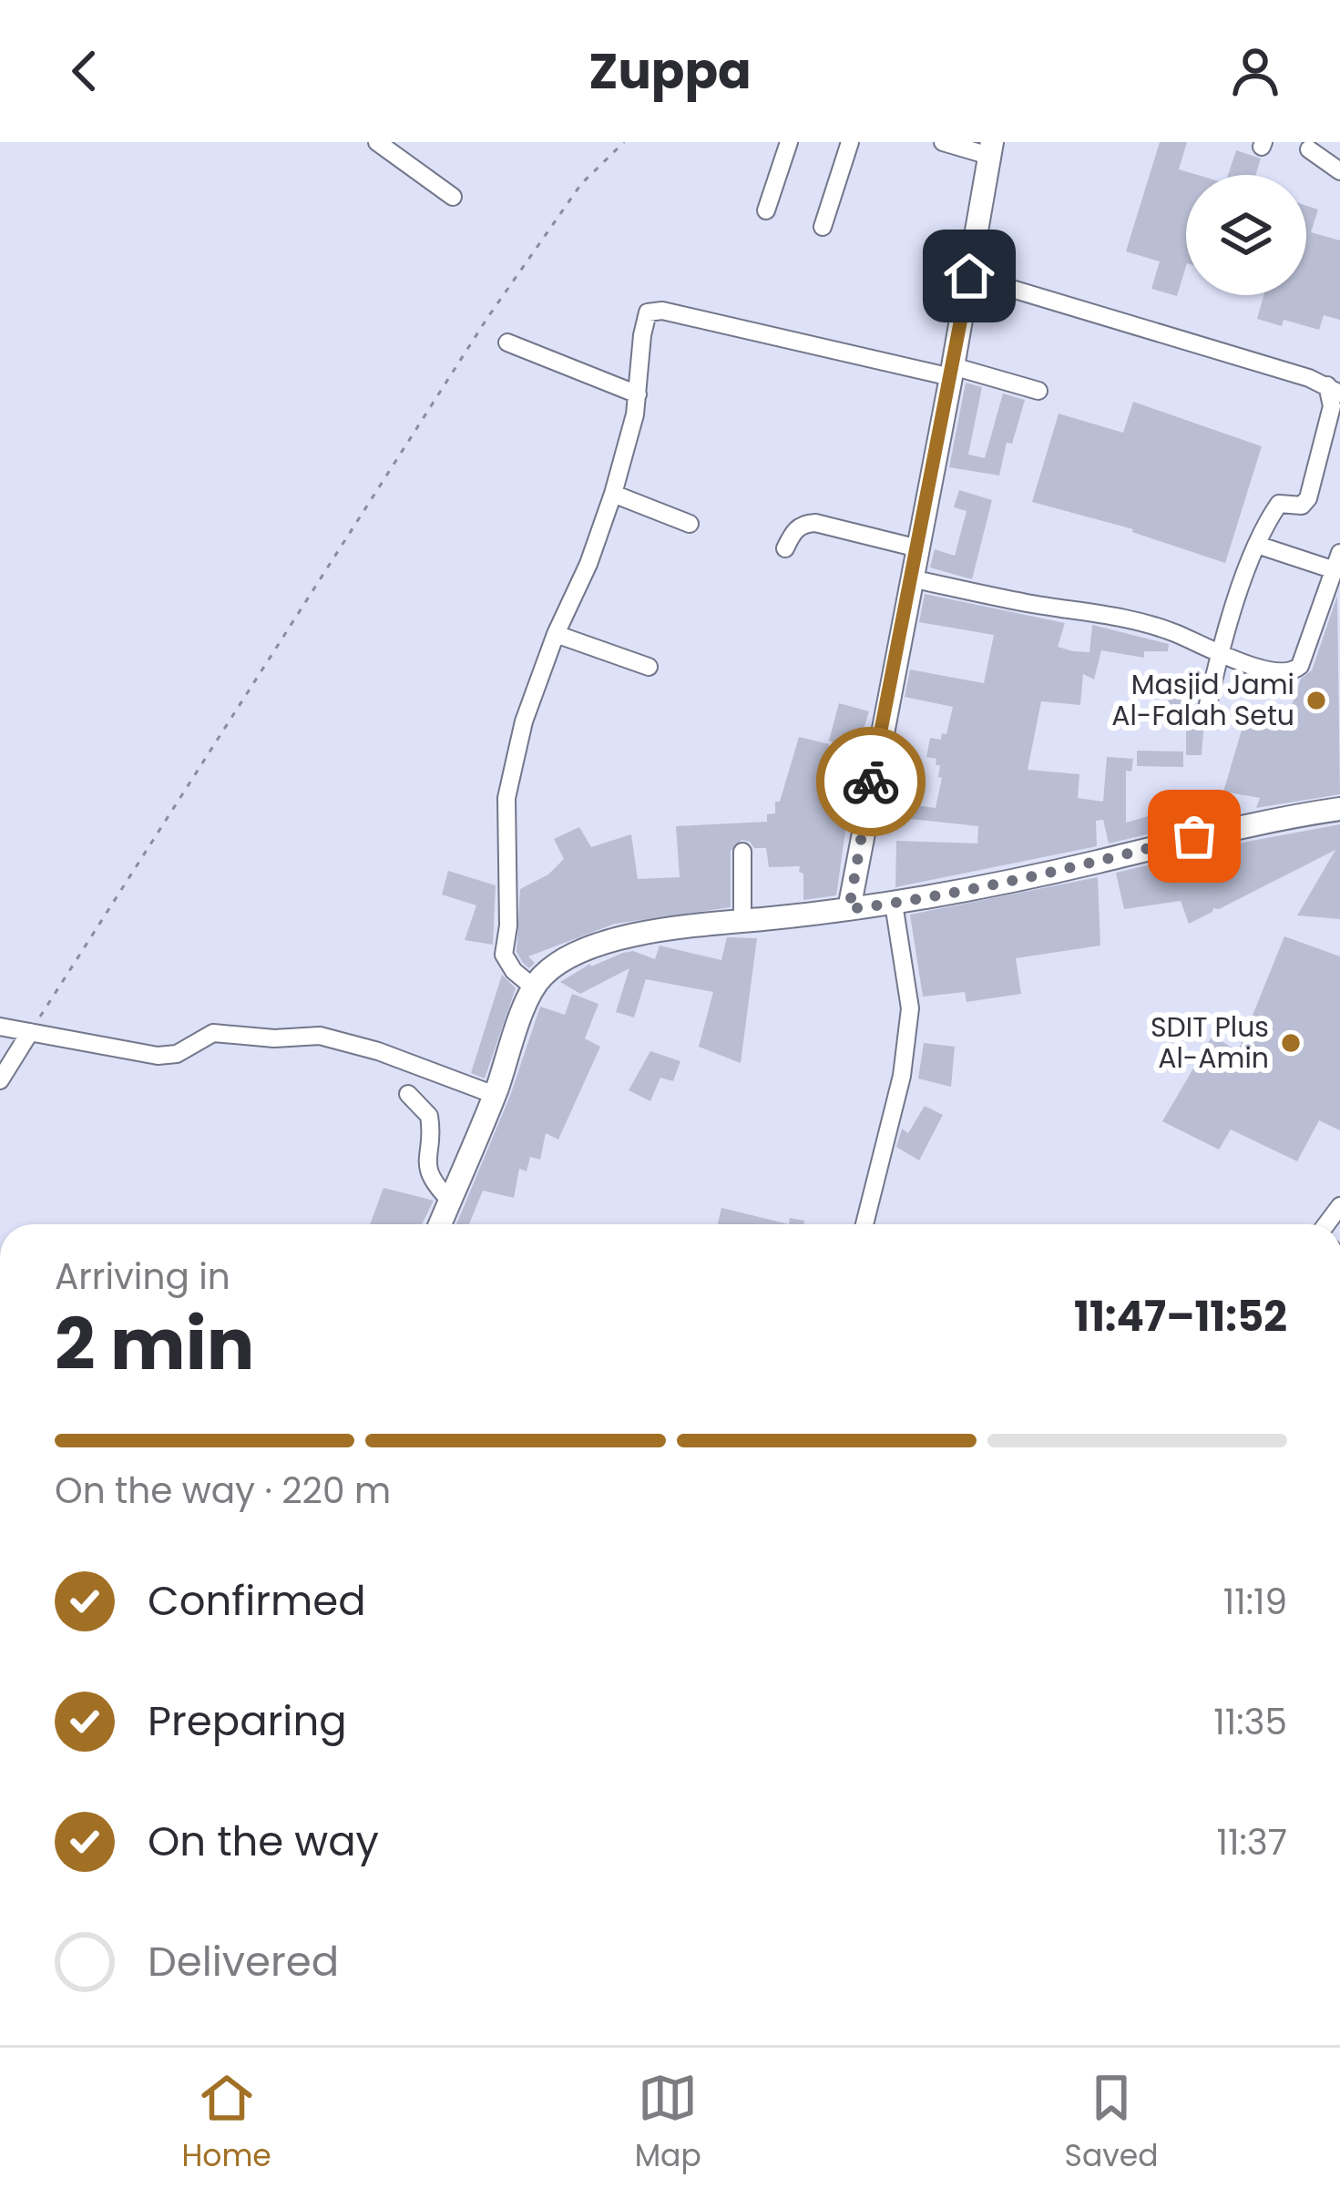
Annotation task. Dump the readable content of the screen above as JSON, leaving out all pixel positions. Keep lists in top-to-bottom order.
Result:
{
  "places": ["Masjid Jami Al-Falah Setu", "SDIT Plus Al-Amin"],
  "page": {
    "header": "Zuppa",
    "heading": ["2 min", "Arriving in", "11:47–11:52"],
    "bar": "On the way · 220 m",
    "list": [
      ["Confirmed", "11:19"],
      ["Preparing", "11:35"],
      ["On the way", "11:37"],
      "Delivered"
    ],
    "tabs": ["Home", "Map", "Saved"]
  }
}
